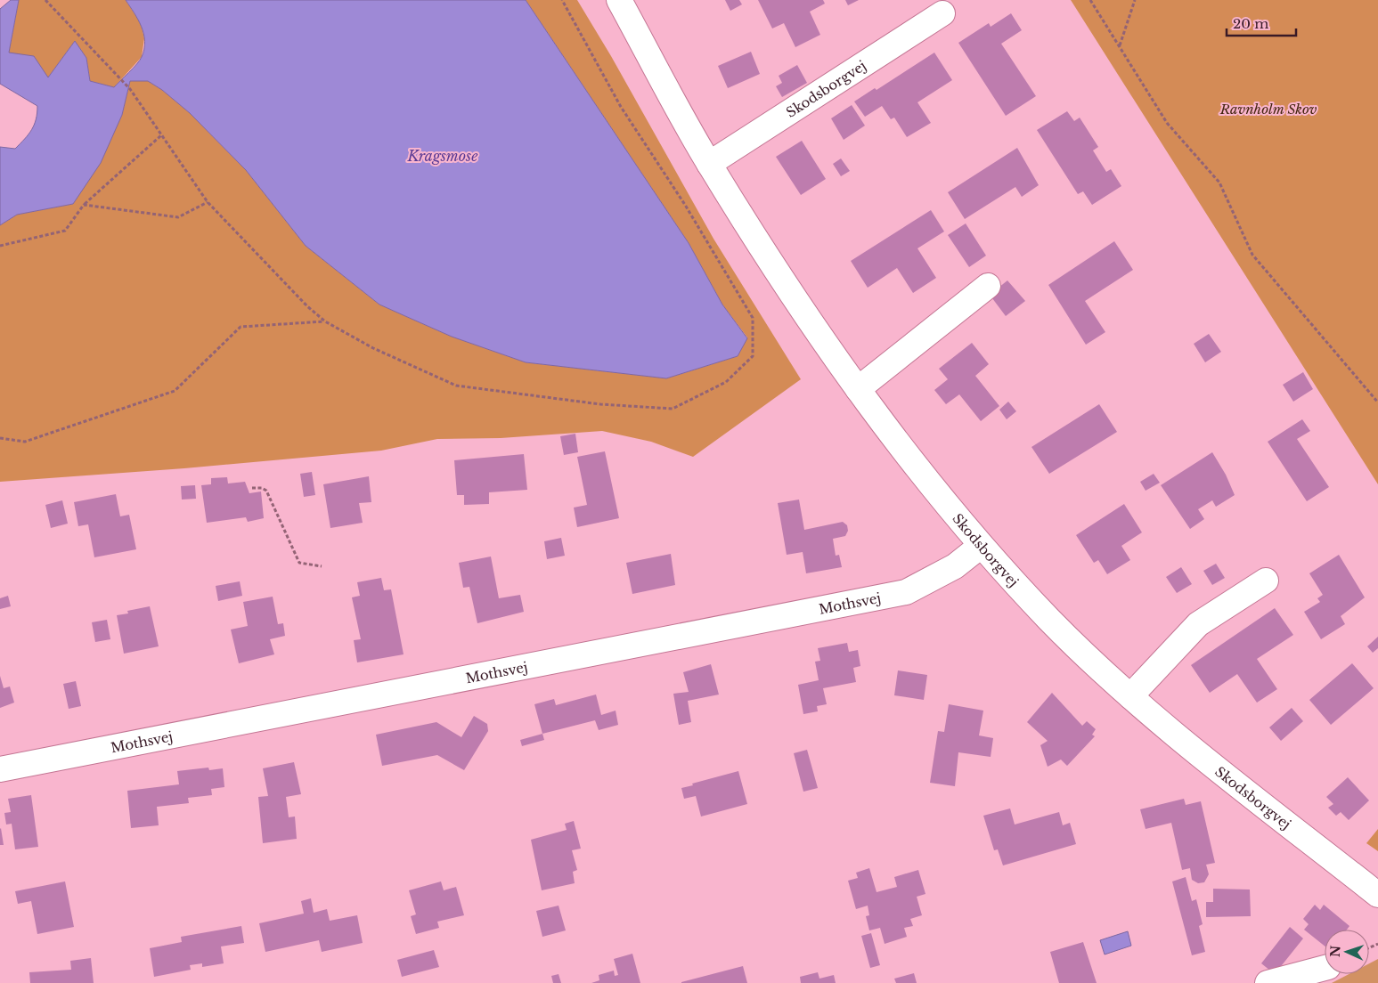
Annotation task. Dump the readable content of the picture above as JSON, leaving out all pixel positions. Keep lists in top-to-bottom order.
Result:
{
  "streets": {
    "street": ["Skodsborgvej", "Mothsvej"]
  },
  "crossings": [
    ["Skodsborgvej", "Mothsvej"]
  ],
  "water": ["Kragsmose"],
  "parks": ["Ravnholm Skov"],
  "scale_bar": "20 m",
  "north": "left"
}
